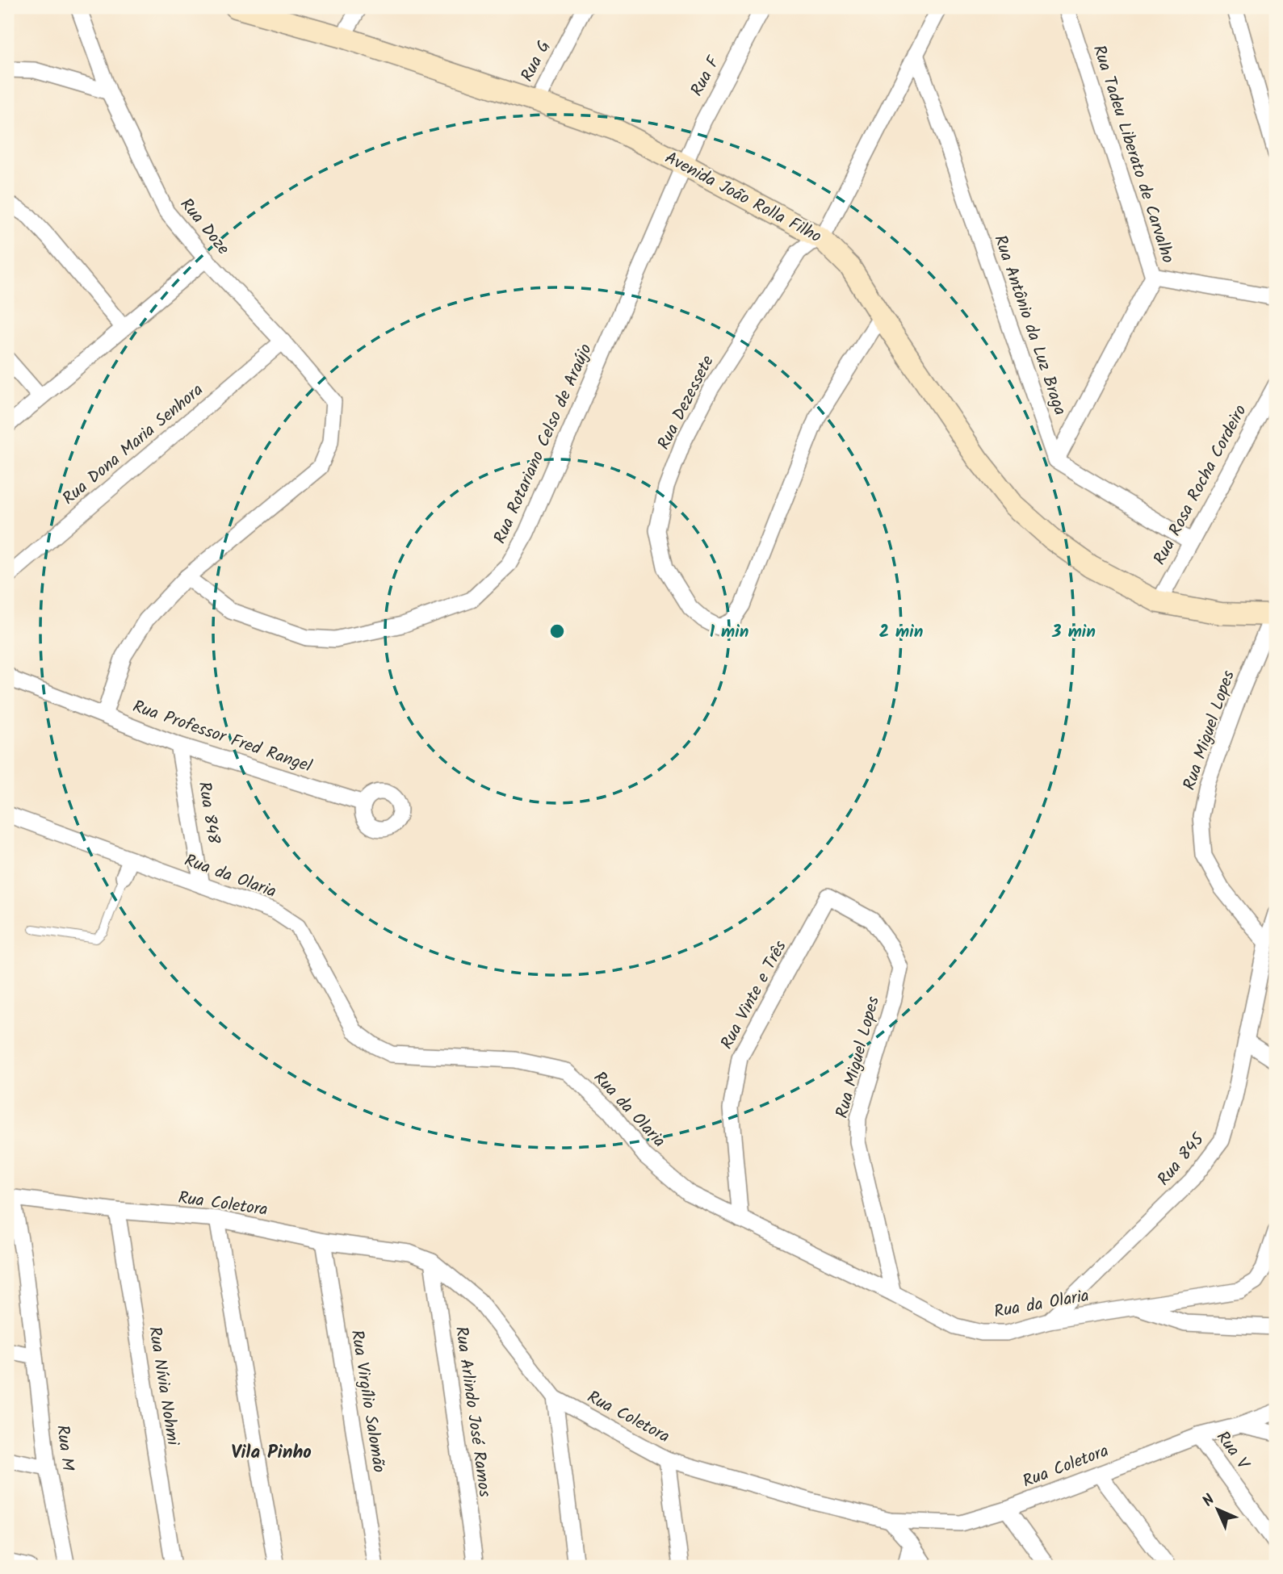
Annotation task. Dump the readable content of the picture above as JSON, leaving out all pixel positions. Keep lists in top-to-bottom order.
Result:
{
  "streets": {
    "street": [
      "Rua G",
      "Rua F",
      "Rua Tadeu Liberato de Carvalho",
      "Avenida João Rolla Filho",
      "Rua Doze",
      "Rua Antônio da Luz Braga",
      "Rua Dezessete",
      "Rua Rotariano Celso de Araújo",
      "Rua Dona Maria Senhora",
      "Rua Rosa Rocha Cordeiro",
      "Rua Miguel Lopes",
      "Rua Professor Fred Rangel",
      "Rua 848",
      "Rua da Olaria",
      "Rua Vinte e Três",
      "Rua 845",
      "Rua Coletora",
      "Rua Nívia Nohmi",
      "Rua Virgílio Salomão",
      "Rua Arlindo José Ramos",
      "Rua M",
      "Rua V"
    ]
  },
  "crossings": [
    ["Rua G", "Avenida João Rolla Filho"],
    ["Rua F", "Avenida João Rolla Filho"],
    ["Rua F", "Rua Rotariano Celso de Araújo"],
    ["Rua Tadeu Liberato de Carvalho", "Rua Antônio da Luz Braga"],
    ["Avenida João Rolla Filho", "Rua Dezessete"],
    ["Avenida João Rolla Filho", "Rua Rotariano Celso de Araújo"],
    ["Avenida João Rolla Filho", "Rua Rosa Rocha Cordeiro"],
    ["Avenida João Rolla Filho", "Rua Miguel Lopes"],
    ["Rua Doze", "Rua Rotariano Celso de Araújo"],
    ["Rua Doze", "Rua Dona Maria Senhora"],
    ["Rua Doze", "Rua Professor Fred Rangel"],
    ["Rua Miguel Lopes", "Rua da Olaria"],
    ["Rua Miguel Lopes", "Rua Vinte e Três"],
    ["Rua Miguel Lopes", "Rua 845"],
    ["Rua Professor Fred Rangel", "Rua 848"],
    ["Rua 848", "Rua da Olaria"],
    ["Rua da Olaria", "Rua Vinte e Três"],
    ["Rua da Olaria", "Rua 845"],
    ["Rua Coletora", "Rua Nívia Nohmi"],
    ["Rua Coletora", "Rua Virgílio Salomão"],
    ["Rua Coletora", "Rua Arlindo José Ramos"],
    ["Rua Coletora", "Rua M"],
    ["Rua Coletora", "Rua V"]
  ],
  "districts": ["Vila Pinho"],
  "north": "top left",
  "rings": ["1 min", "2 min", "3 min"]
}
